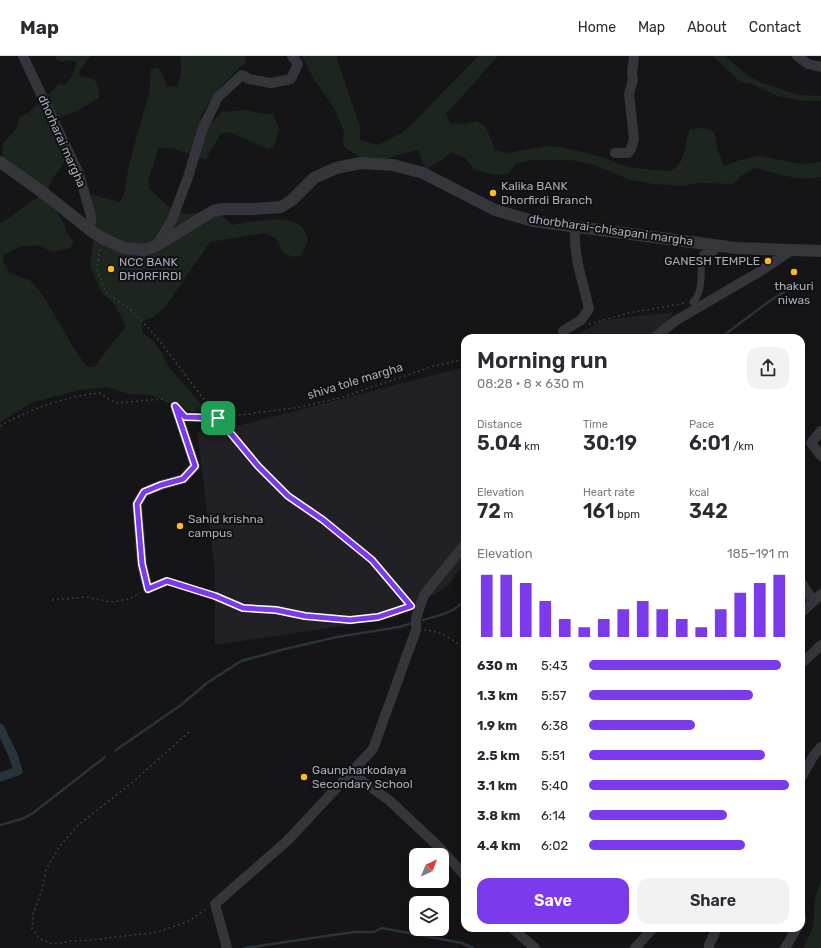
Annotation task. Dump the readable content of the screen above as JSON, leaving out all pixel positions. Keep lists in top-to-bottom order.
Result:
{
  "streets": {
    "street": ["dhorharai margha", "dhorbharai-chisapani margha"],
    "path": ["shiva tole margha"]
  },
  "crossings": [
    ["dhorharai margha", "dhorbharai-chisapani margha"]
  ],
  "places": [
    "Kalika BANK Dhorfirdi Branch",
    "GANESH TEMPLE",
    "NCC BANK DHORFIRDI",
    "thakuri niwas",
    "Sahid krishna campus",
    "Gaunpharkodaya Secondary School"
  ],
  "north": "top right",
  "page": {
    "header": "Map",
    "nav": [
      "Home",
      "Map",
      "About",
      "Contact"
    ],
    "heading": ["Morning run", "08:28 · 8 × 630 m"],
    "stats": [
      ["Distance", "5.04 km"],
      ["Time", "30:19"],
      ["Pace", "6:01 /km"],
      ["Elevation", "72 m"],
      ["Heart rate", "161 bpm"],
      ["kcal", "342"]
    ],
    "chart": ["Elevation", "185–191 m"],
    "list": [
      {
        "name": "630 m",
        "note": "5:43"
      },
      {
        "name": "1.3 km",
        "note": "5:57"
      },
      {
        "name": "1.9 km",
        "note": "6:38"
      },
      {
        "name": "2.5 km",
        "note": "5:51"
      },
      {
        "name": "3.1 km",
        "note": "5:40"
      },
      {
        "name": "3.8 km",
        "note": "6:14"
      },
      {
        "name": "4.4 km",
        "note": "6:02"
      }
    ],
    "buttons": ["Save", "Share"]
  }
}
